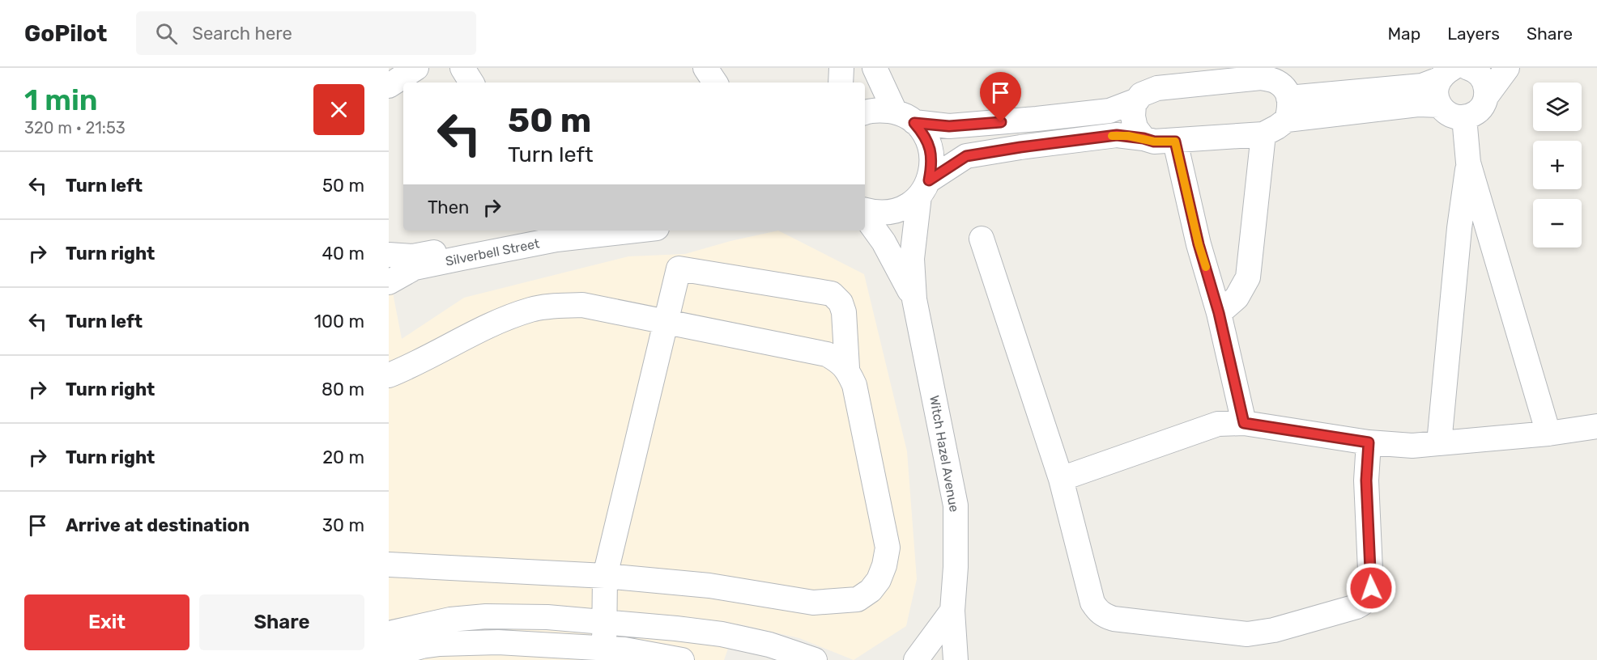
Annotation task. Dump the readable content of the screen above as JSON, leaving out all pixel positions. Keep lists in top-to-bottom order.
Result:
{
  "streets": {
    "street": ["Silverbell Street", "Witch Hazel Avenue"]
  },
  "page": {
    "header": "GoPilot",
    "search": "Search here",
    "nav": ["Map", "Layers", "Share"],
    "heading": ["1 min", "320 m · 21:53"],
    "map_buttons": ["+", "−"],
    "turn": ["50 m", "Turn left"],
    "list": [
      {
        "name": "Turn left",
        "value": "50 m"
      },
      {
        "name": "Turn right",
        "value": "40 m"
      },
      {
        "name": "Turn left",
        "value": "100 m"
      },
      {
        "name": "Turn right",
        "value": "80 m"
      },
      {
        "name": "Turn right",
        "value": "20 m"
      },
      {
        "name": "Arrive at destination",
        "value": "30 m"
      }
    ],
    "then": "Then",
    "buttons": ["Exit", "Share"]
  }
}
